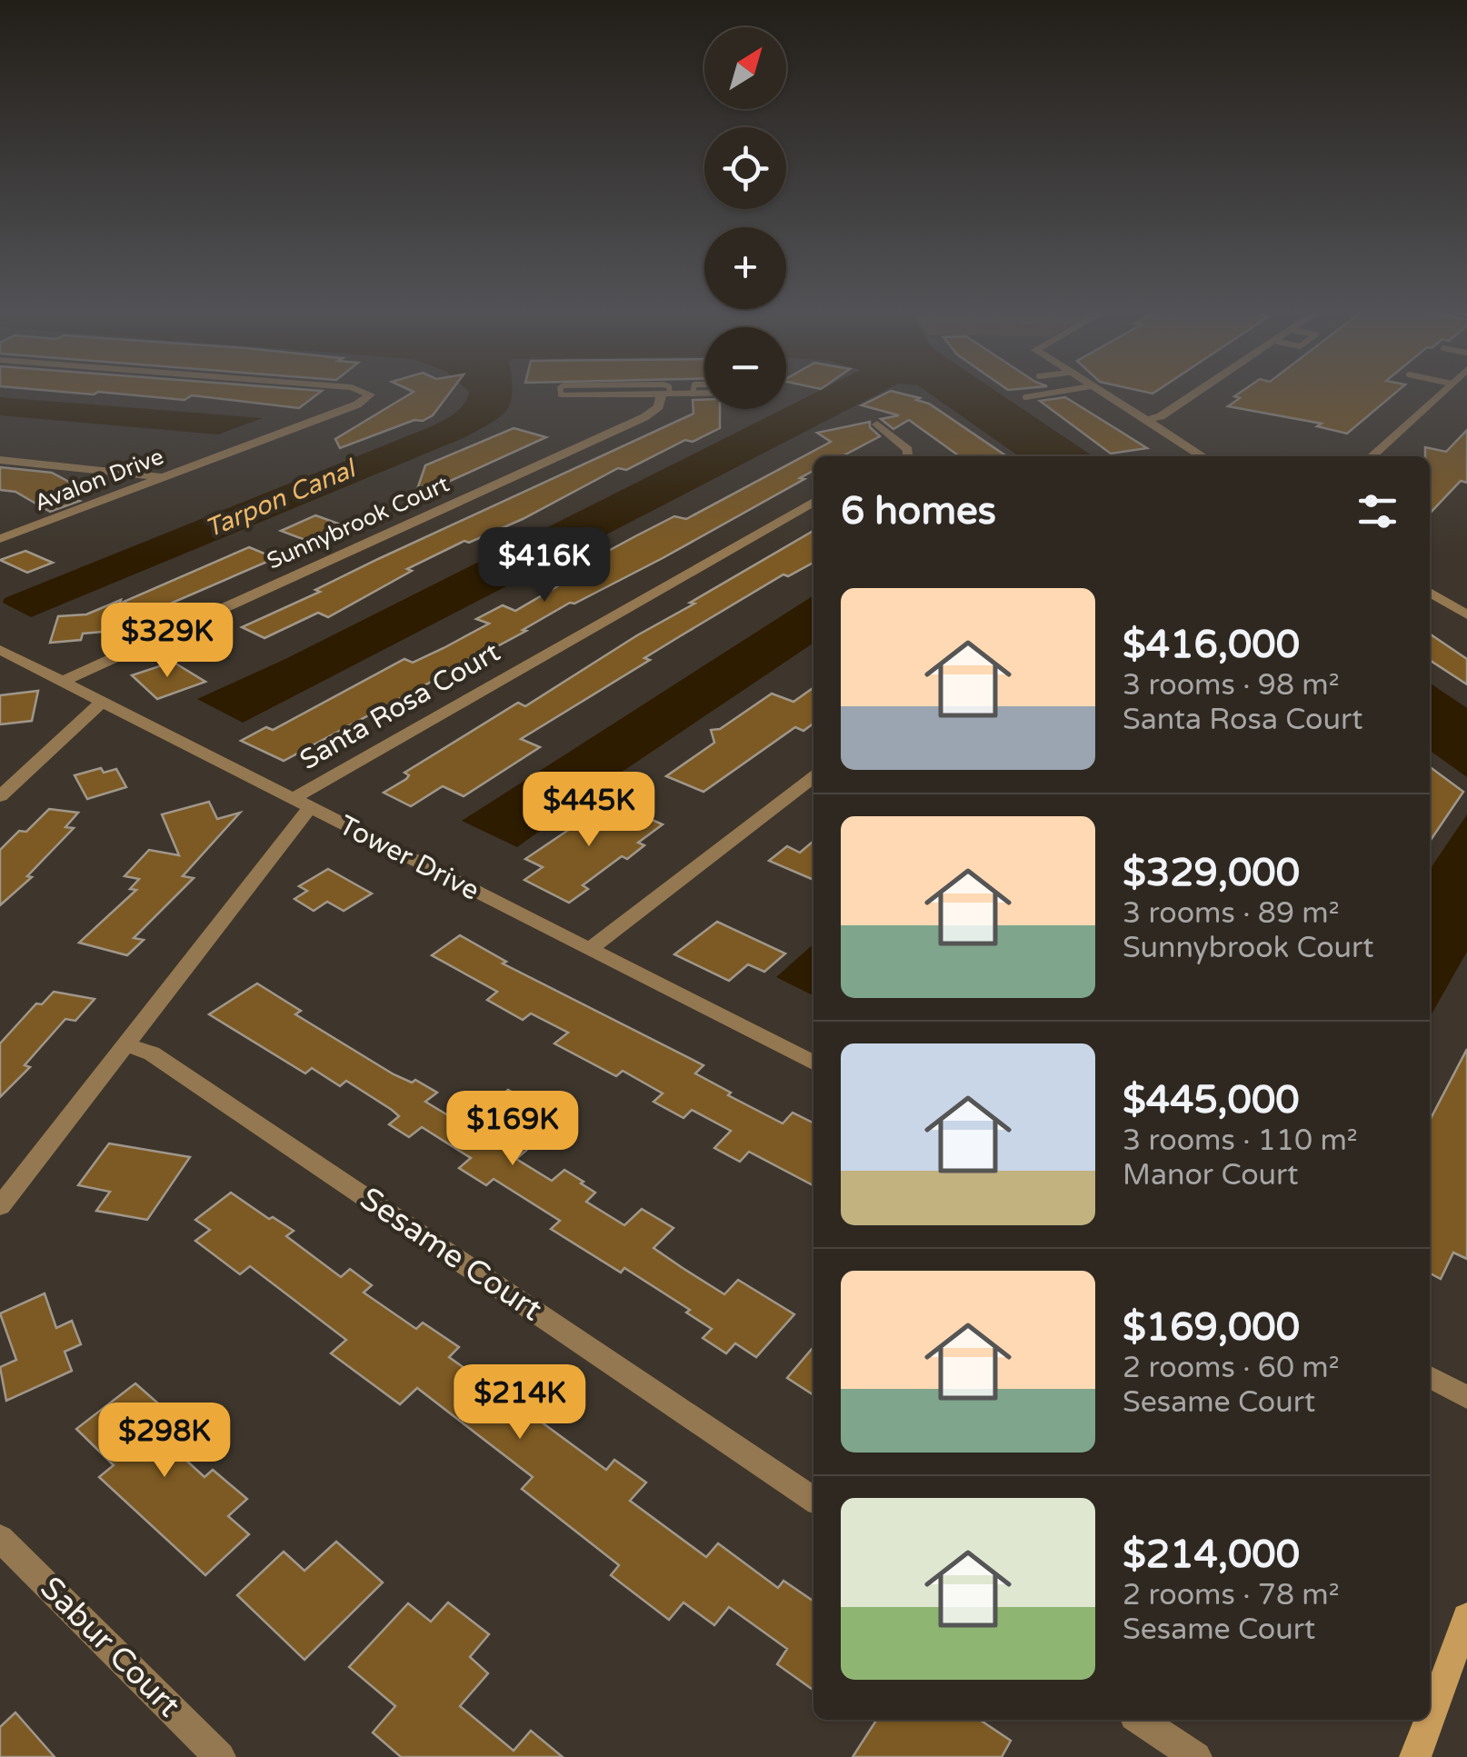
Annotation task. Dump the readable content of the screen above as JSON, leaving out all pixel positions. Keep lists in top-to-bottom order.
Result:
{
  "streets": {
    "street": [
      "Avalon Drive",
      "Sunnybrook Court",
      "Santa Rosa Court",
      "Tower Drive",
      "Sesame Court",
      "Sabur Court"
    ]
  },
  "crossings": [
    ["Sunnybrook Court", "Tower Drive"],
    ["Santa Rosa Court", "Tower Drive"],
    ["Santa Rosa Court", "Sesame Court"]
  ],
  "water": ["Tarpon Canal"],
  "north": "top right",
  "page": {
    "map_buttons": ["+", "−"],
    "heading": "6 homes",
    "price": [
      "$416K",
      "$329K",
      "$445K",
      "$169K",
      "$214K",
      "$298K"
    ],
    "list": [
      {
        "name": "$416,000",
        "note": "3 rooms · 98 m² · Santa Rosa Court"
      },
      {
        "name": "$329,000",
        "note": "3 rooms · 89 m² · Sunnybrook Court"
      },
      {
        "name": "$445,000",
        "note": "3 rooms · 110 m² · Manor Court"
      },
      {
        "name": "$169,000",
        "note": "2 rooms · 60 m² · Sesame Court"
      },
      {
        "name": "$214,000",
        "note": "2 rooms · 78 m² · Sesame Court"
      }
    ]
  }
}
